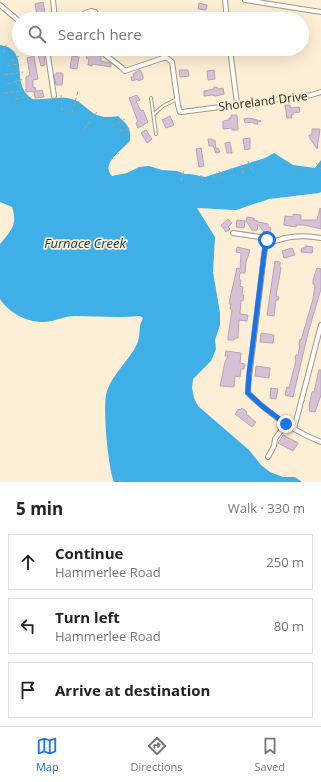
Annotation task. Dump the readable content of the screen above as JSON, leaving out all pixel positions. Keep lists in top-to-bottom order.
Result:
{
  "streets": {
    "street": ["Shoreland Drive"]
  },
  "water": ["Furnace Creek"],
  "page": {
    "search": "Search here",
    "heading": ["5 min", "Walk · 330 m"],
    "list": [
      ["Continue", "Hammerlee Road", "250 m"],
      ["Turn left", "Hammerlee Road", "80 m"],
      "Arrive at destination"
    ],
    "nav": ["Map", "Directions", "Saved"]
  }
}
